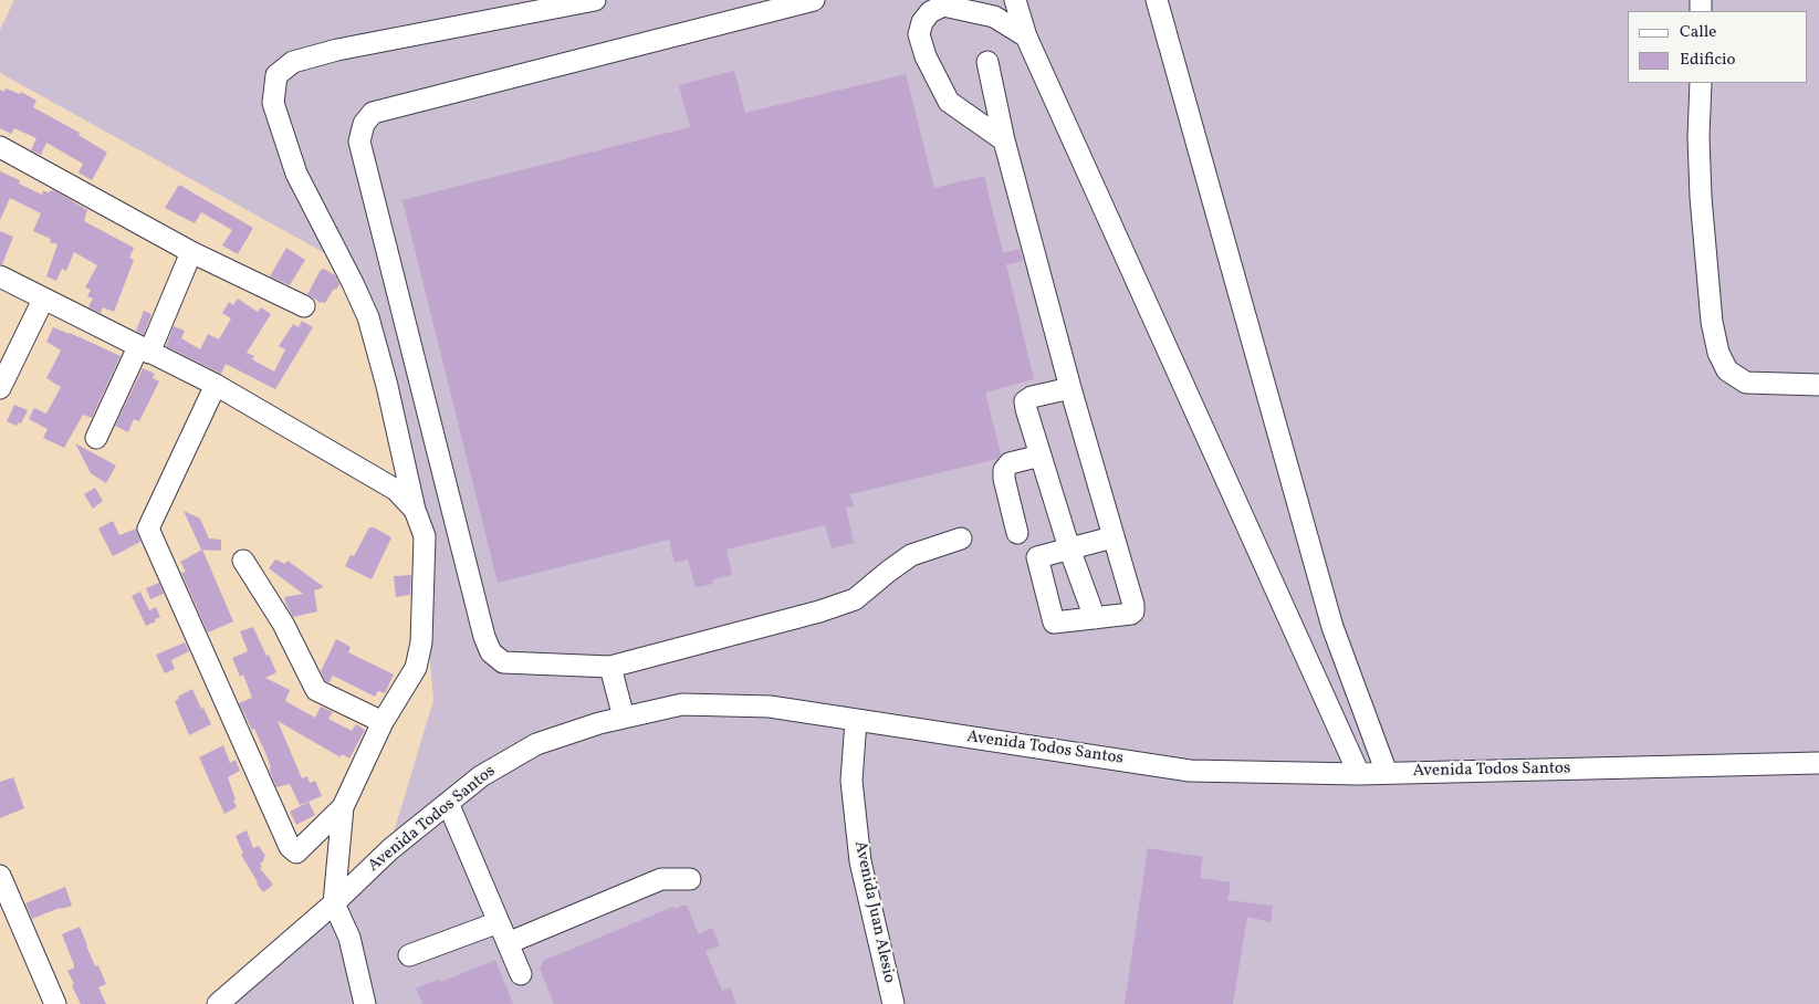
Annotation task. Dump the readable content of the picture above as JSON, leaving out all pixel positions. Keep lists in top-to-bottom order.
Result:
{
  "streets": {
    "street": ["Avenida Todos Santos", "Avenida Juan Alesio"]
  },
  "crossings": [
    ["Avenida Todos Santos", "Avenida Juan Alesio"]
  ],
  "legend": ["Calle", "Edificio"]
}
